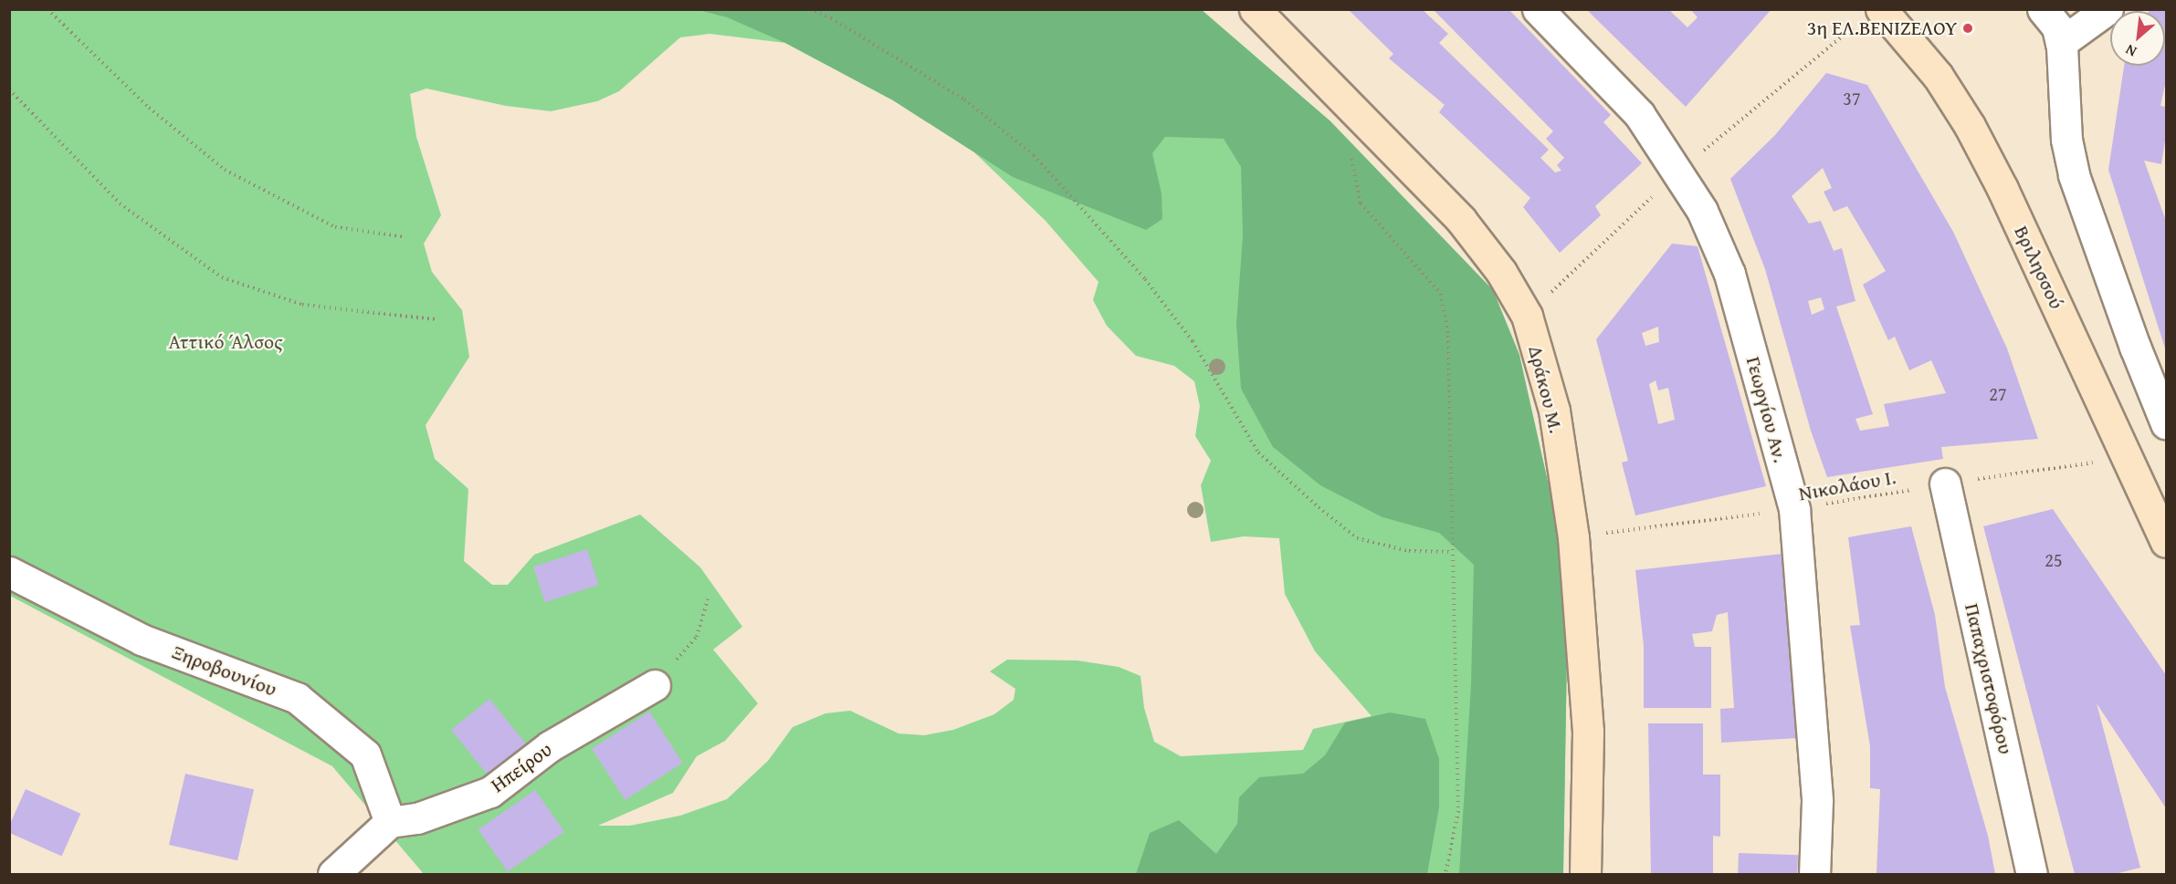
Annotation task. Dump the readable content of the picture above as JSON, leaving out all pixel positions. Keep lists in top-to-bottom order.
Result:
{
  "streets": {
    "street": [
      "Βριλησσού",
      "Δράκου Μ.",
      "Γεωργίου Αν.",
      "Ξηροβουνίου",
      "Παπαχριστοφόρου",
      "Ηπείρου"
    ],
    "path": ["Νικολάου Ι."]
  },
  "crossings": [
    ["Βριλησσού", "Νικολάου Ι."],
    ["Δράκου Μ.", "Νικολάου Ι."],
    ["Γεωργίου Αν.", "Νικολάου Ι."],
    ["Νικολάου Ι.", "Παπαχριστοφόρου"],
    ["Ξηροβουνίου", "Ηπείρου"]
  ],
  "parks": ["Αττικό Άλσος"],
  "places": ["3η ΕΛ.ΒΕΝΙΖΕΛΟΥ"],
  "house_numbers": ["37", "27", "25"],
  "north": "bottom left"
}
